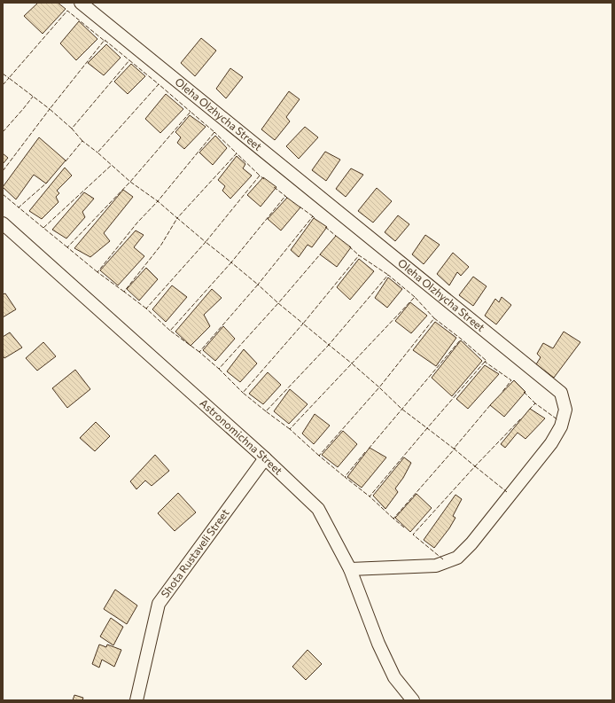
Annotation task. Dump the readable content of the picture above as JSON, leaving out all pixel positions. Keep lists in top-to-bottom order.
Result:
{
  "streets": {
    "street": ["Oleha Olzhycha Street", "Astronomichna Street", "Shota Rustaveli Street"]
  },
  "crossings": [
    ["Oleha Olzhycha Street", "Astronomichna Street"],
    ["Astronomichna Street", "Shota Rustaveli Street"]
  ]
}
